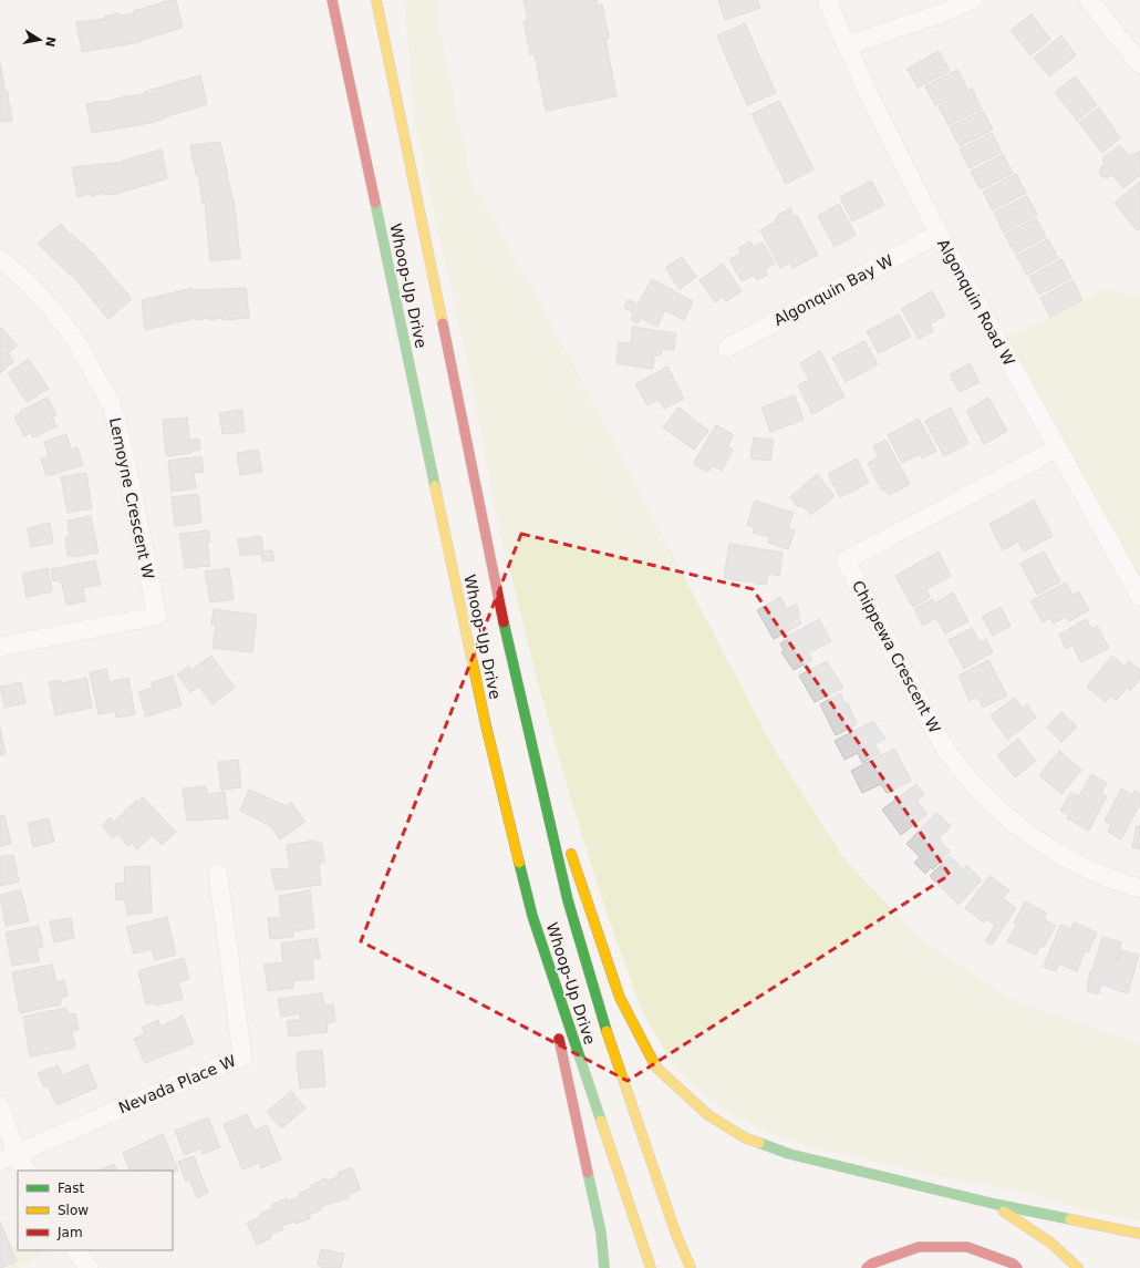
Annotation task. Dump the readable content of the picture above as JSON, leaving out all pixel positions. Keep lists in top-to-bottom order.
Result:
{
  "streets": {
    "highway": ["Whoop-Up Drive"],
    "street": [
      "Algonquin Bay W",
      "Algonquin Road W",
      "Lemoyne Crescent W",
      "Chippewa Crescent W",
      "Nevada Place W"
    ]
  },
  "crossings": [
    ["Algonquin Bay W", "Algonquin Road W"],
    ["Algonquin Road W", "Chippewa Crescent W"]
  ],
  "legend": ["Fast", "Slow", "Jam"],
  "north": "right"
}
